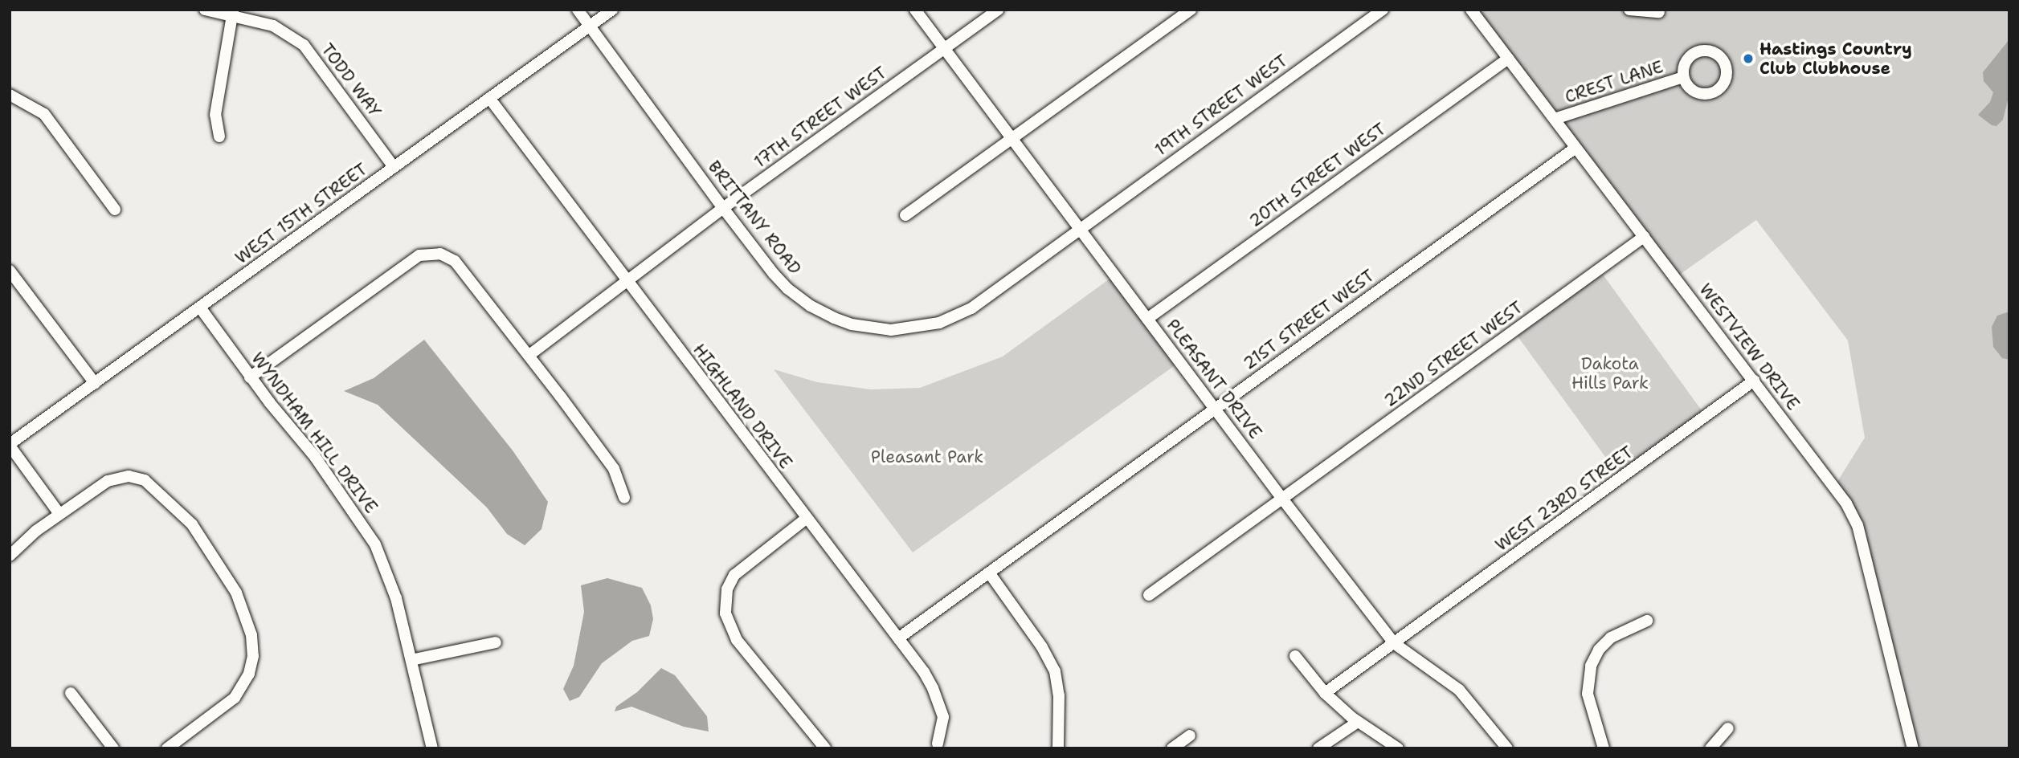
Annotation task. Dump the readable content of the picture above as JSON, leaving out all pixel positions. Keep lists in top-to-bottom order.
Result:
{
  "streets": {
    "street": [
      "TODD WAY",
      "CREST LANE",
      "19TH STREET WEST",
      "17TH STREET WEST",
      "20TH STREET WEST",
      "WEST 15TH STREET",
      "BRITTANY ROAD",
      "21ST STREET WEST",
      "WESTVIEW DRIVE",
      "22ND STREET WEST",
      "PLEASANT DRIVE",
      "HIGHLAND DRIVE",
      "WYNDHAM HILL DRIVE",
      "WEST 23RD STREET"
    ]
  },
  "crossings": [
    ["TODD WAY", "WEST 15TH STREET"],
    ["CREST LANE", "WESTVIEW DRIVE"],
    ["19TH STREET WEST", "BRITTANY ROAD"],
    ["19TH STREET WEST", "PLEASANT DRIVE"],
    ["17TH STREET WEST", "BRITTANY ROAD"],
    ["17TH STREET WEST", "PLEASANT DRIVE"],
    ["17TH STREET WEST", "HIGHLAND DRIVE"],
    ["20TH STREET WEST", "WESTVIEW DRIVE"],
    ["20TH STREET WEST", "PLEASANT DRIVE"],
    ["WEST 15TH STREET", "BRITTANY ROAD"],
    ["WEST 15TH STREET", "HIGHLAND DRIVE"],
    ["WEST 15TH STREET", "WYNDHAM HILL DRIVE"],
    ["BRITTANY ROAD", "PLEASANT DRIVE"],
    ["21ST STREET WEST", "WESTVIEW DRIVE"],
    ["21ST STREET WEST", "PLEASANT DRIVE"],
    ["21ST STREET WEST", "HIGHLAND DRIVE"],
    ["WESTVIEW DRIVE", "22ND STREET WEST"],
    ["WESTVIEW DRIVE", "WEST 23RD STREET"],
    ["22ND STREET WEST", "PLEASANT DRIVE"],
    ["PLEASANT DRIVE", "WEST 23RD STREET"]
  ],
  "parks": ["Dakota Hills Park", "Pleasant Park"],
  "places": ["Hastings Country Club Clubhouse"]
}
